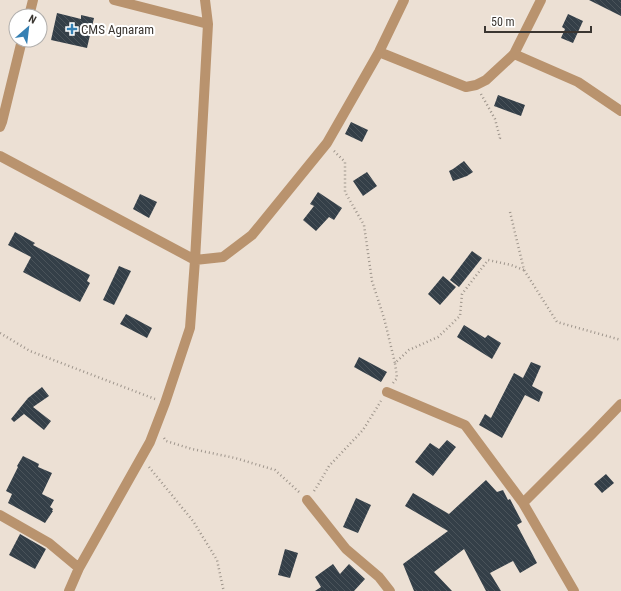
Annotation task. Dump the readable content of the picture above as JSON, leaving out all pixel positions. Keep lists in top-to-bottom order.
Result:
{
  "places": {
    "health": ["CMS Agnaram"]
  },
  "scale_bar": "50 m",
  "north": "top right"
}
